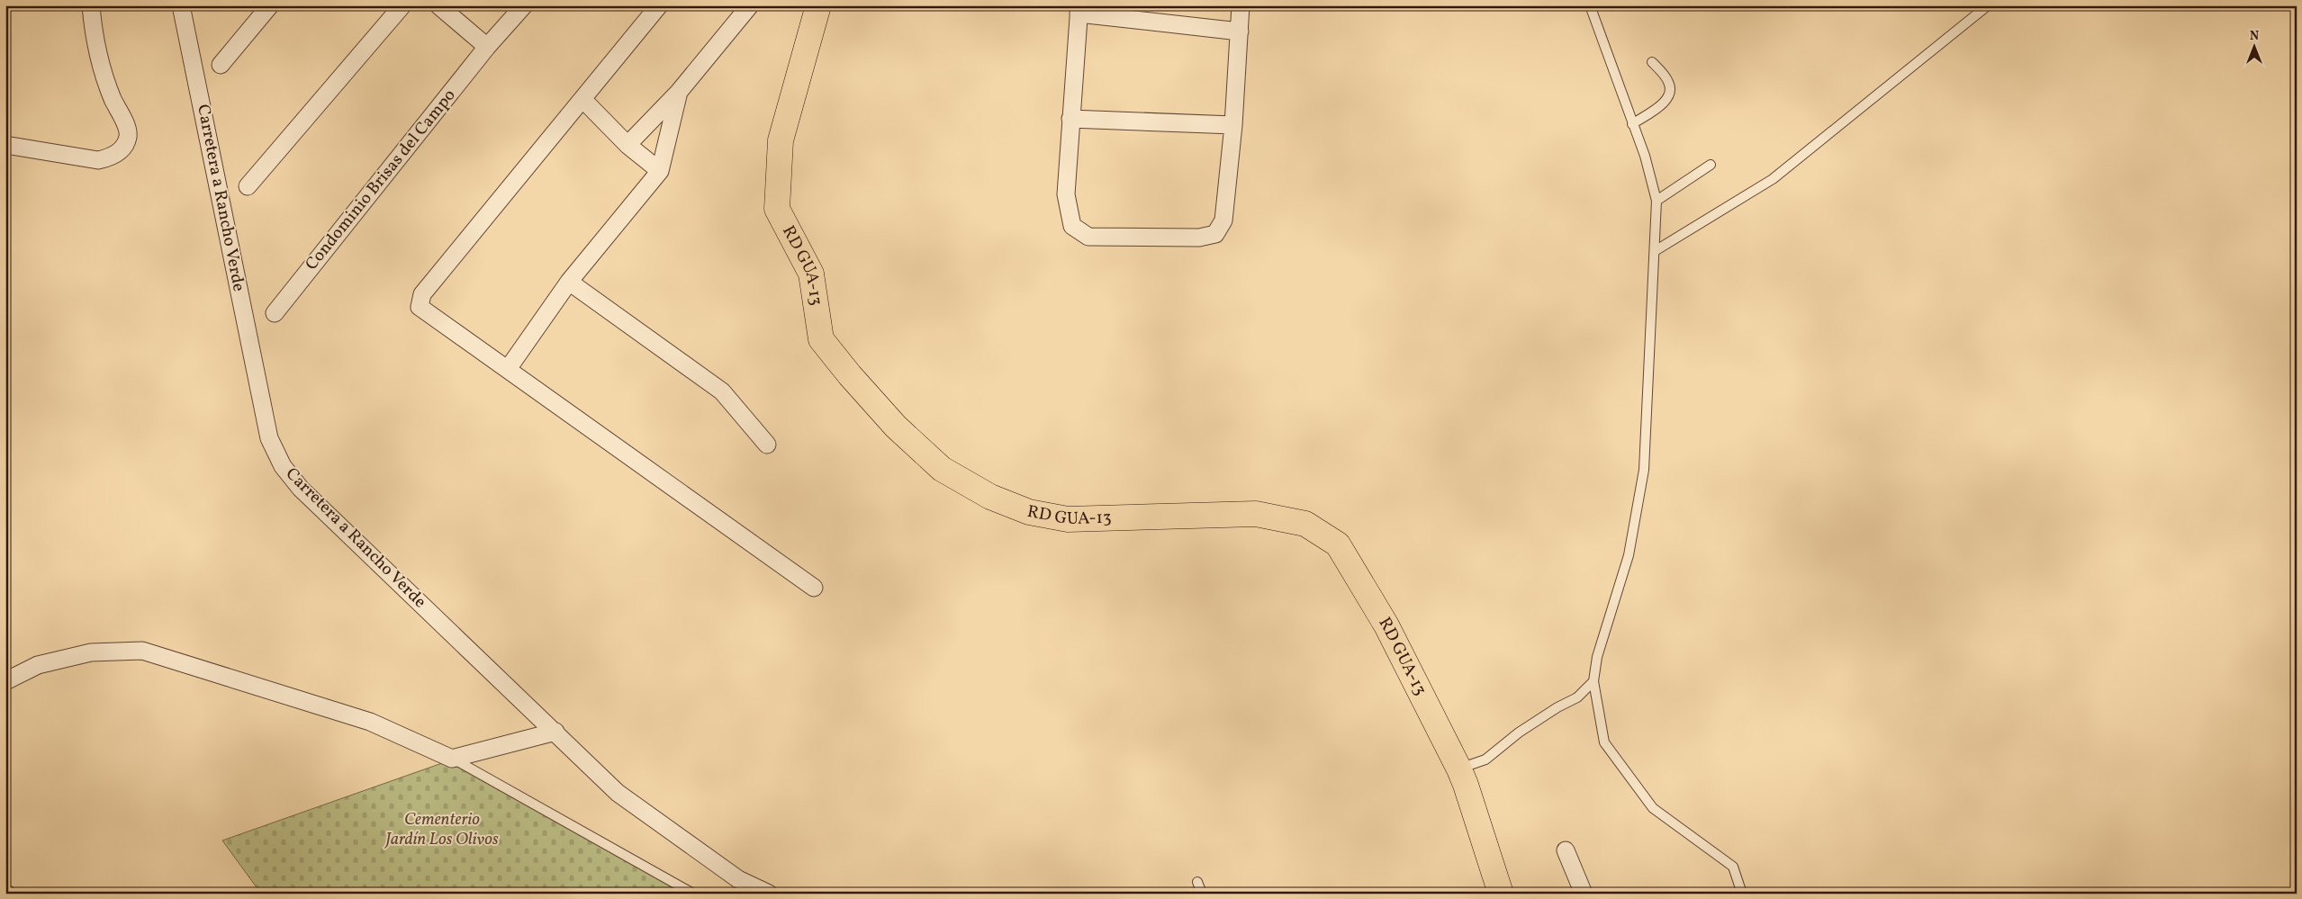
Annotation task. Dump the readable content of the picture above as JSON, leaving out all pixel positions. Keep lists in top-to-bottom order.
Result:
{
  "streets": {
    "main road": ["RD GUA-13"],
    "street": ["Condominio Brisas del Campo", "Carretera a Rancho Verde"]
  },
  "parks": ["Cementerio Jardín Los Olivos"],
  "north": "top"
}
